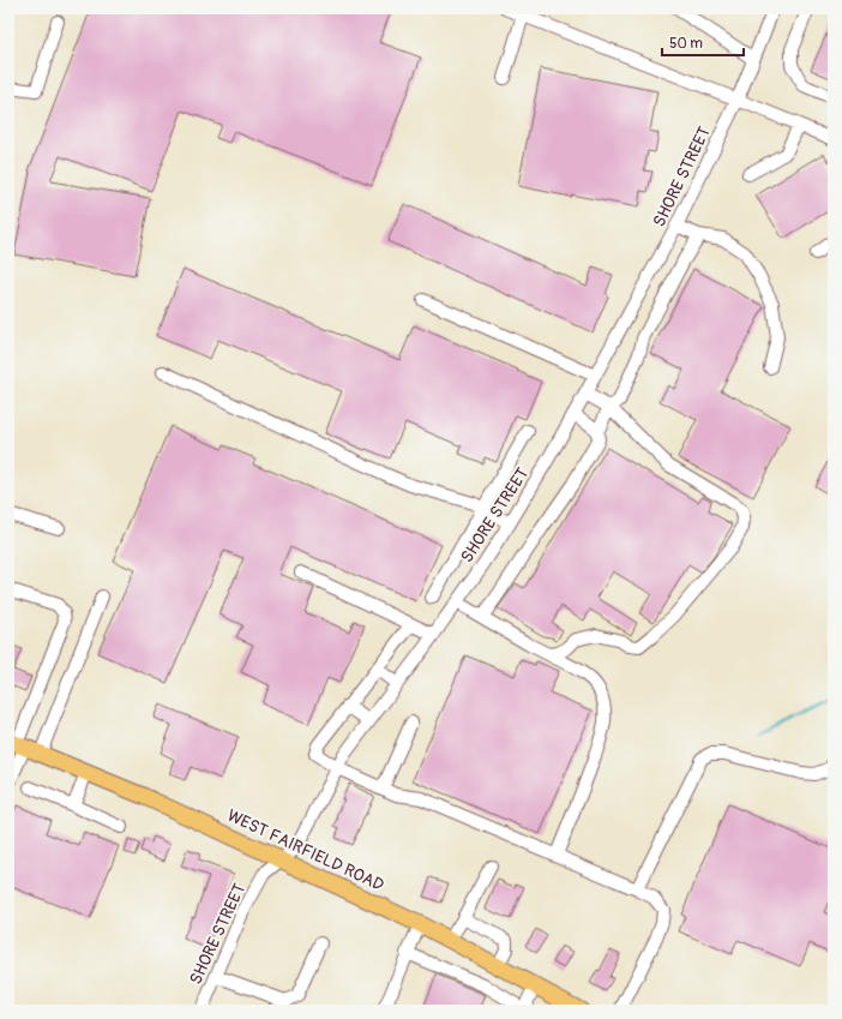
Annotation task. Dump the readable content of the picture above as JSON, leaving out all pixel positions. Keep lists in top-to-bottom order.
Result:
{
  "streets": {
    "main road": ["WEST FAIRFIELD ROAD"],
    "street": ["SHORE STREET"]
  },
  "crossings": [
    ["SHORE STREET", "WEST FAIRFIELD ROAD"]
  ],
  "scale_bar": "50 m"
}
